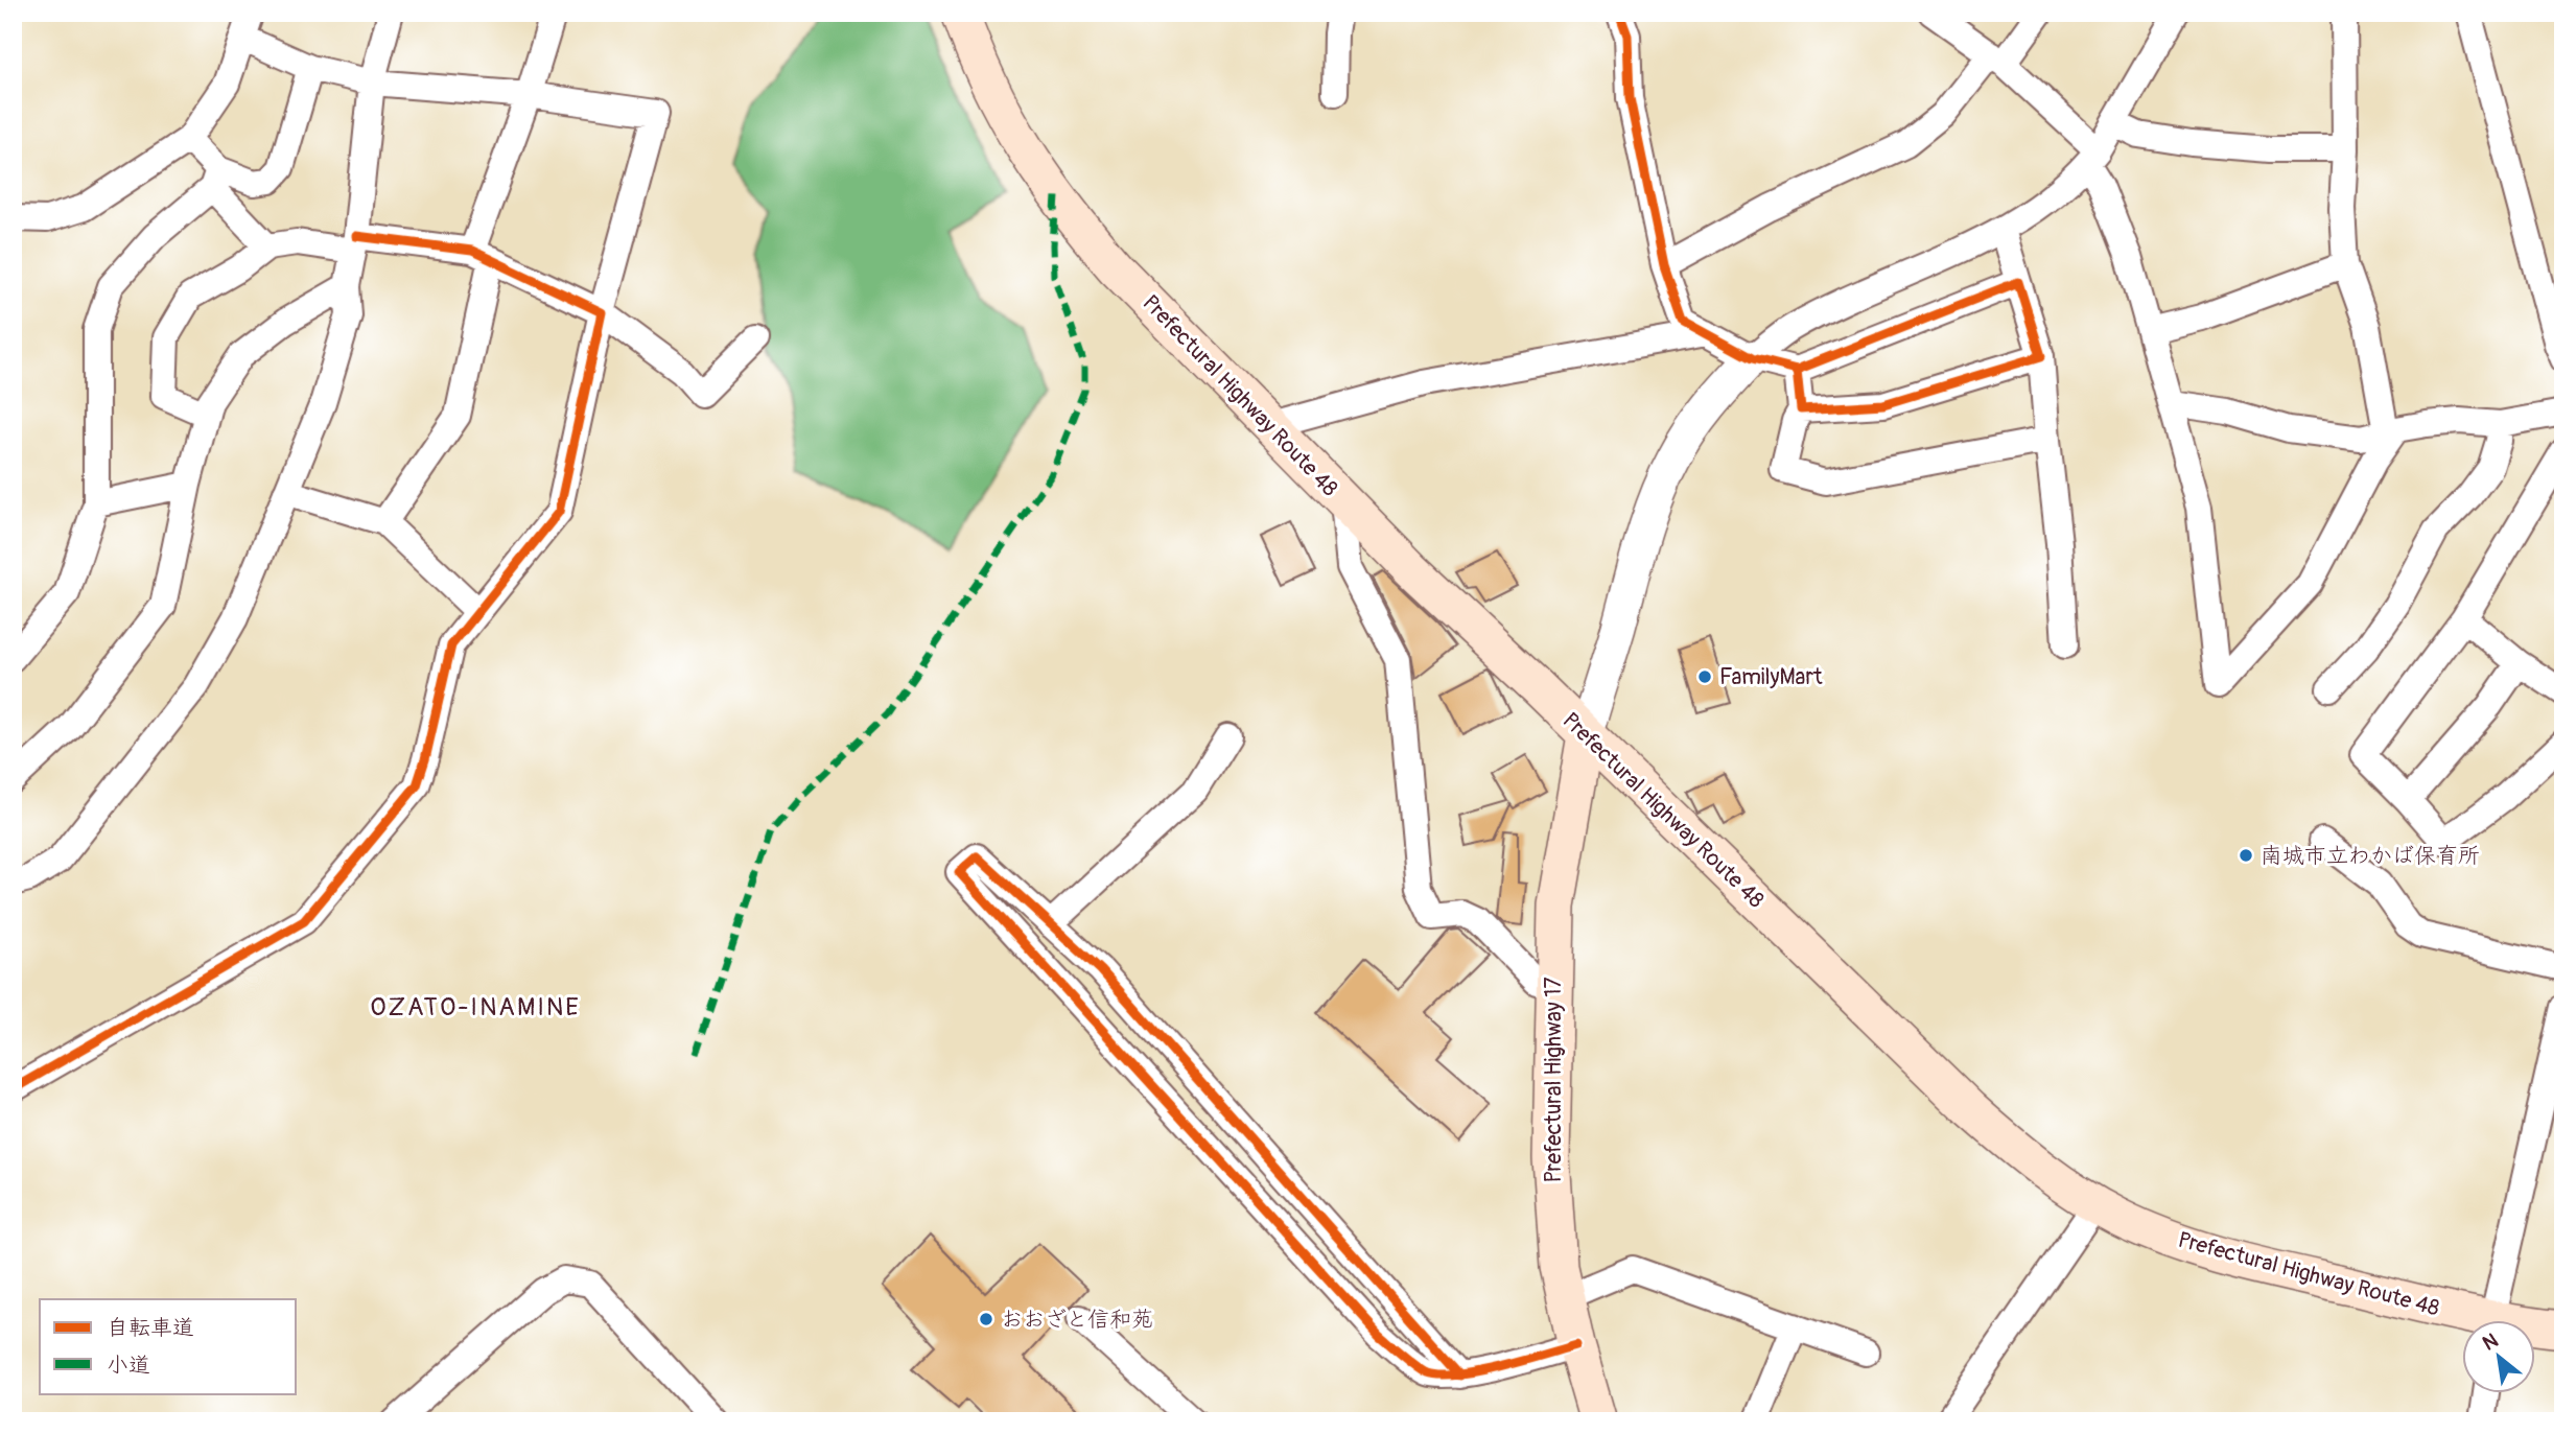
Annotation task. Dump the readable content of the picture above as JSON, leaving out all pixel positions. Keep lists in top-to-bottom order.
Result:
{
  "streets": {
    "main road": ["Prefectural Highway Route 48", "Prefectural Highway 17"]
  },
  "crossings": [
    ["Prefectural Highway Route 48", "Prefectural Highway 17"]
  ],
  "districts": ["OZATO-INAMINE"],
  "places": ["FamilyMart", "南城市立わかば保育所", "おおざと信和苑"],
  "legend": ["自転車道", "小道"],
  "north": "top left"
}
